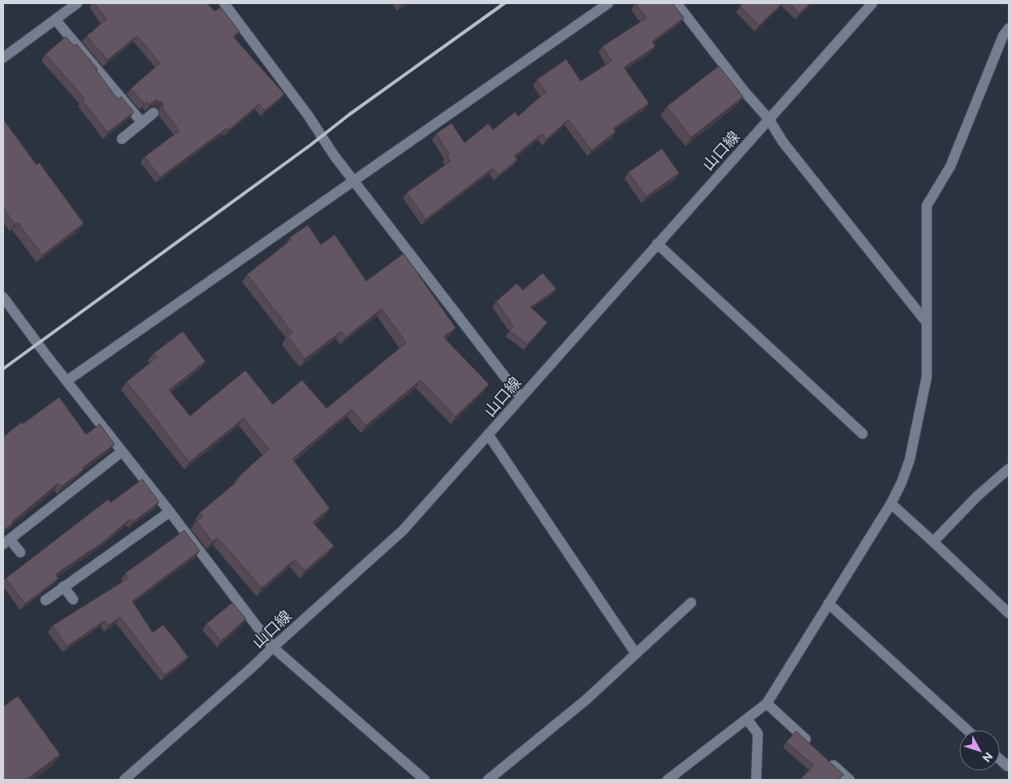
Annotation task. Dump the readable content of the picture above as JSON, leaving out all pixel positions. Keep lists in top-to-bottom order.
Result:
{
  "streets": {
    "street": ["山口線"]
  },
  "north": "bottom right"
}
